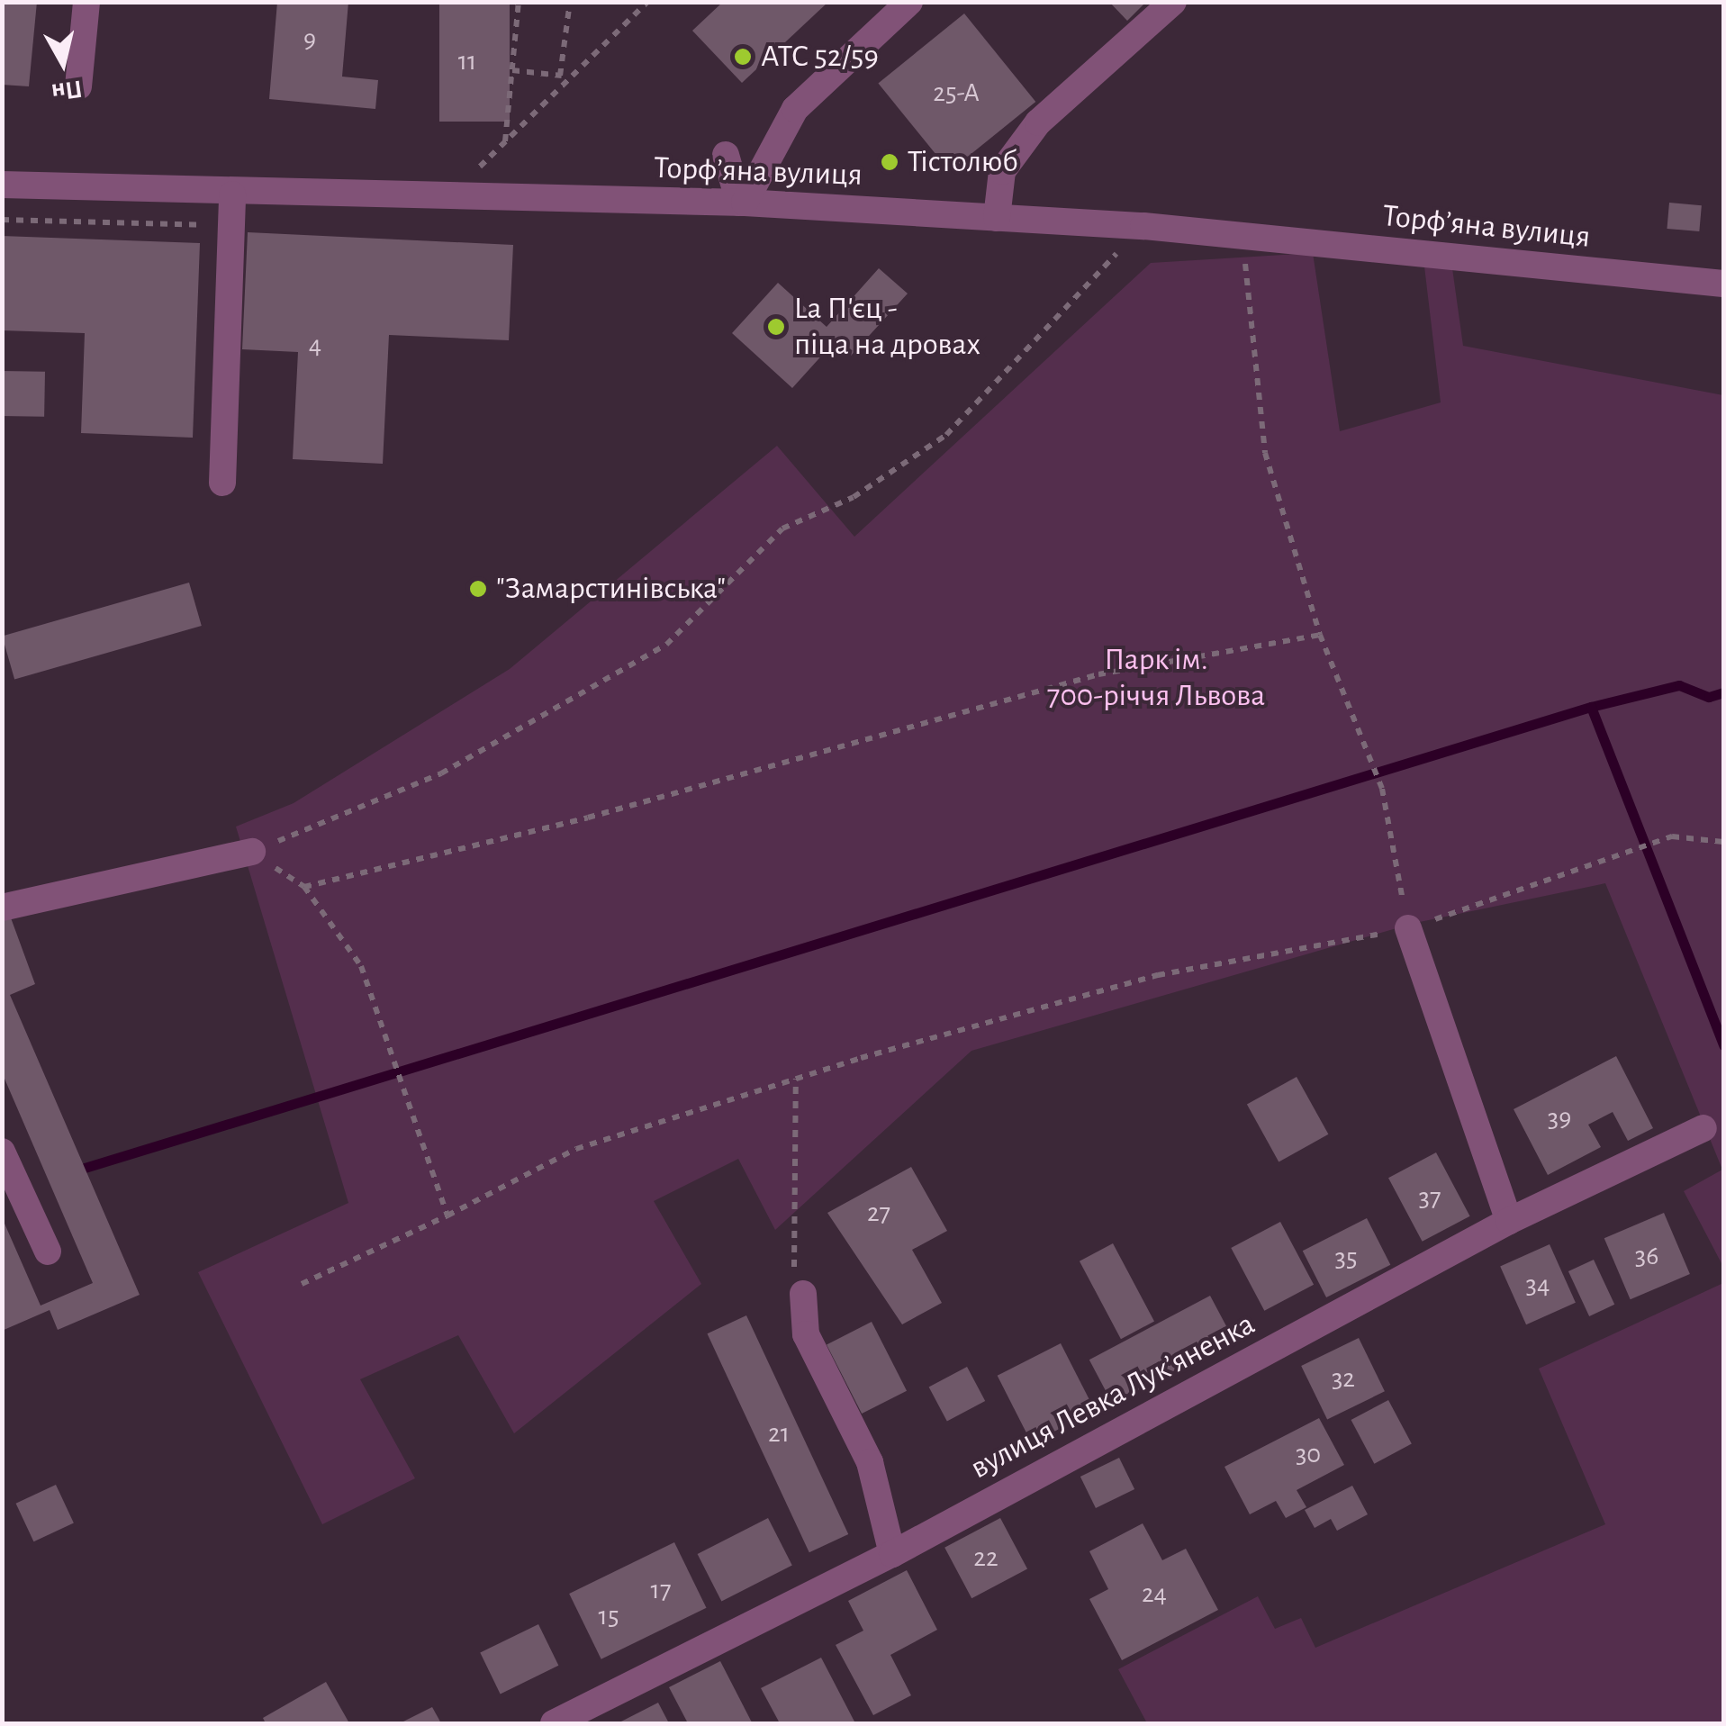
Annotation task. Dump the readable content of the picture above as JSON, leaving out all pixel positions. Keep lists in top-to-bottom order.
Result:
{
  "streets": {
    "street": ["Торфʼяна вулиця", "вулиця Левка Лукʼяненка"]
  },
  "parks": ["Парк ім. 700-річчя Львова"],
  "places": [
    "АТС 52/59",
    "Тістолюб",
    "La П'єц - піца на дровах",
    "\"Замарстинівська\""
  ],
  "house_numbers": [
    "9",
    "11",
    "25-А",
    "4",
    "39",
    "37",
    "27",
    "36",
    "35",
    "34",
    "32",
    "21",
    "30",
    "22",
    "17",
    "24",
    "15"
  ],
  "north": "bottom"
}
